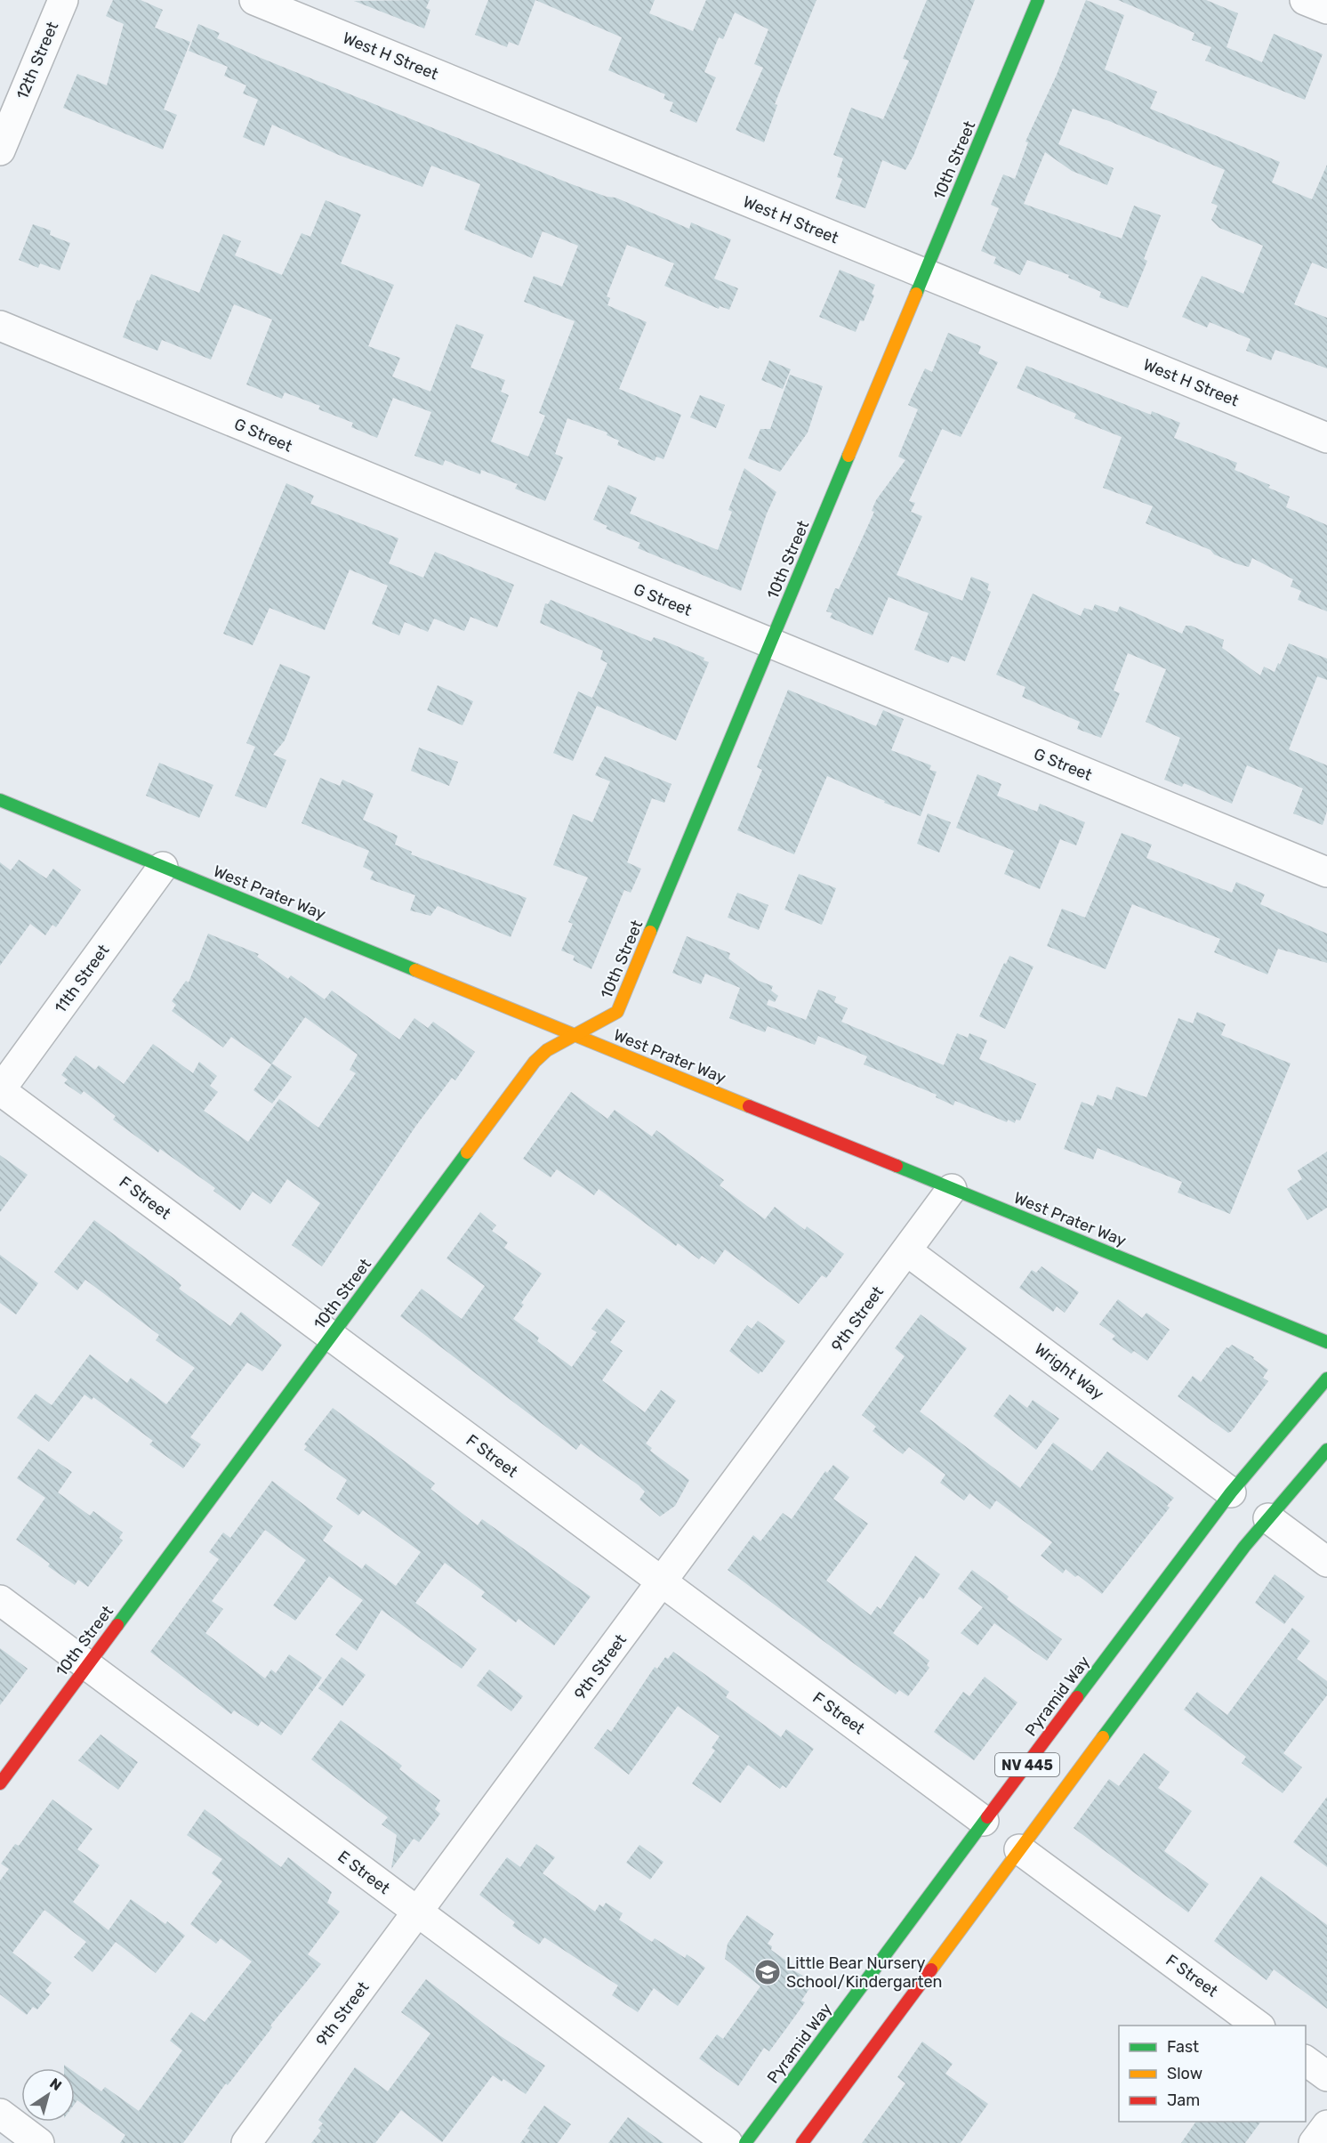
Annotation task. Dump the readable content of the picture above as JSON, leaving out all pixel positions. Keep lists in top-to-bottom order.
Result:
{
  "streets": {
    "main road": [
      "10th Street",
      "West Prater Way",
      "Pyramid Way",
      "NV 445"
    ],
    "street": [
      "West H Street",
      "12th Street",
      "G Street",
      "11th Street",
      "F Street",
      "9th Street",
      "Wright Way",
      "E Street"
    ]
  },
  "crossings": [
    ["West H Street", "10th Street"],
    ["10th Street", "G Street"],
    ["10th Street", "West Prater Way"],
    ["10th Street", "F Street"],
    ["10th Street", "E Street"],
    ["West Prater Way", "11th Street"],
    ["West Prater Way", "9th Street"],
    ["11th Street", "F Street"],
    ["F Street", "9th Street"],
    ["F Street", "Pyramid Way"],
    ["F Street", "NV 445"],
    ["9th Street", "Wright Way"],
    ["9th Street", "E Street"],
    ["Wright Way", "Pyramid Way"]
  ],
  "places": {
    "school or university": ["Little Bear Nursery School/Kindergarten"]
  },
  "legend": ["Fast", "Slow", "Jam"],
  "north": "top right"
}
